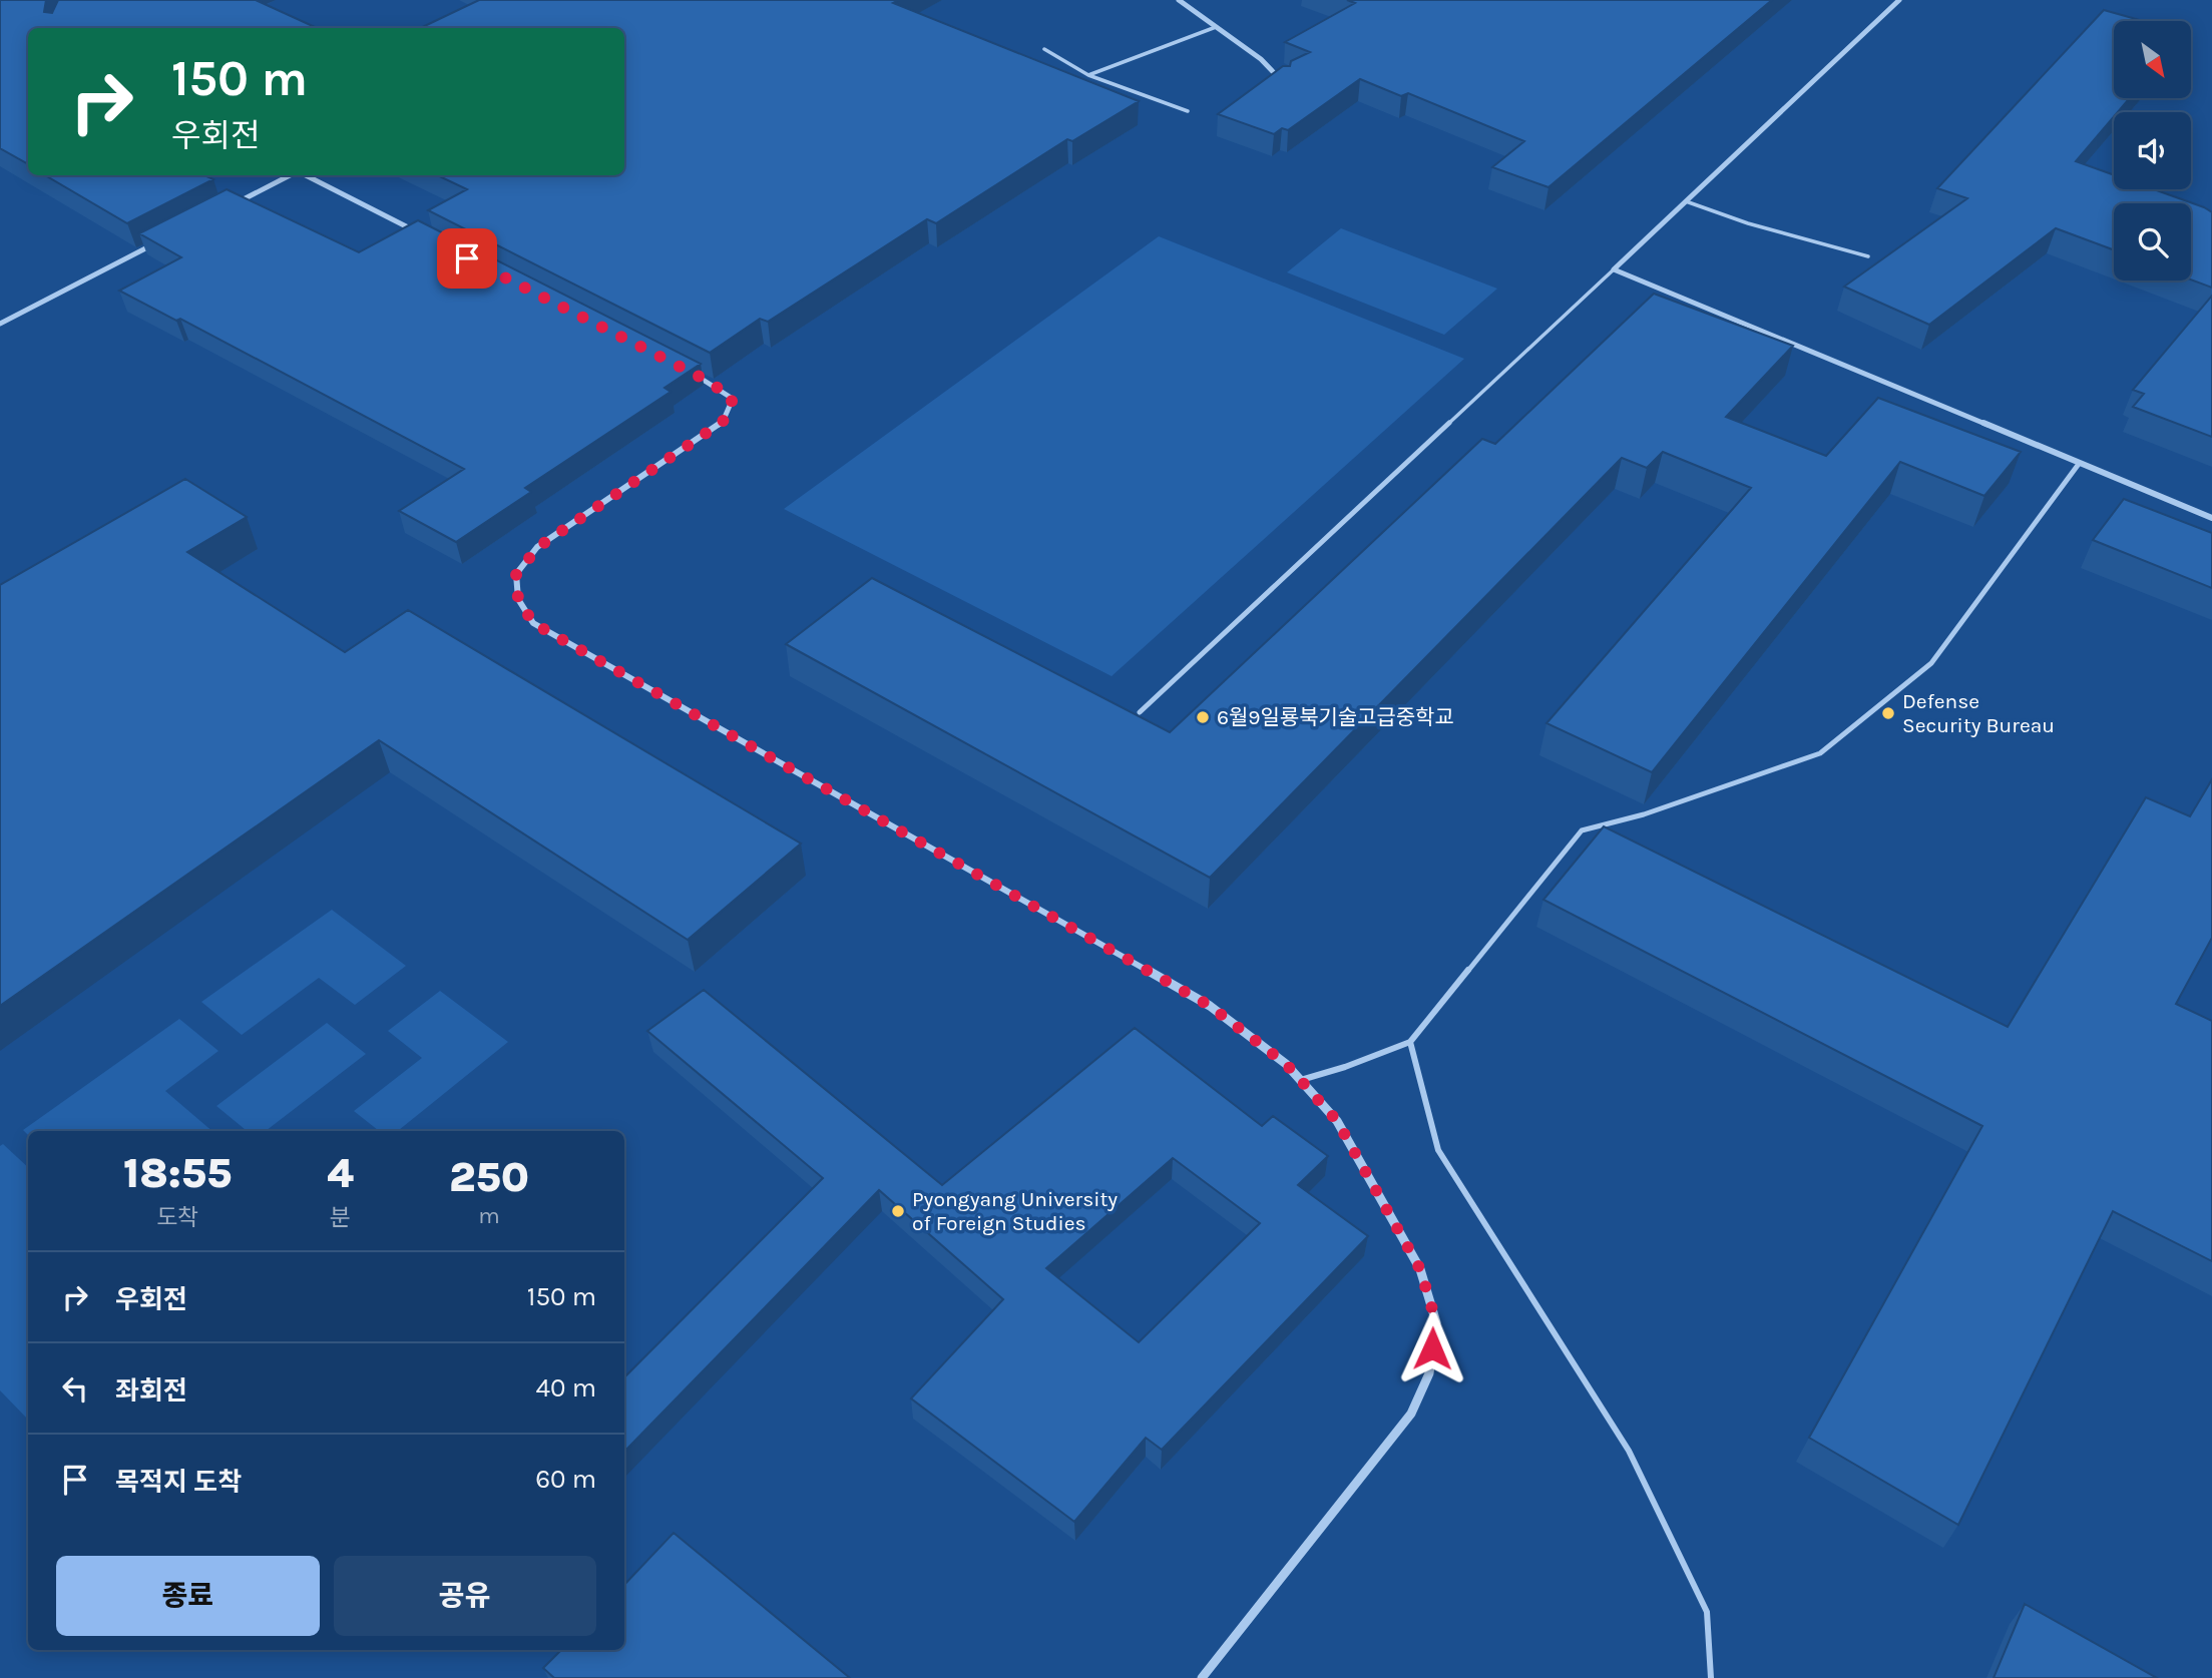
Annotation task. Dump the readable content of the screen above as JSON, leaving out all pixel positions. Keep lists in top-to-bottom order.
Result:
{
  "places": ["Defense Security Bureau", "6월9일룡북기술고급중학교", "Pyongyang University of Foreign Studies"],
  "north": "bottom right",
  "page": {
    "turn": ["150 m", "우회전"],
    "eta": [
      "18:55",
      "도착",
      "4",
      "분",
      "250",
      "m"
    ],
    "list": [
      {
        "name": "우회전",
        "value": "150 m"
      },
      {
        "name": "좌회전",
        "value": "40 m"
      },
      {
        "name": "목적지 도착",
        "value": "60 m"
      }
    ],
    "buttons": ["종료", "공유"]
  }
}
